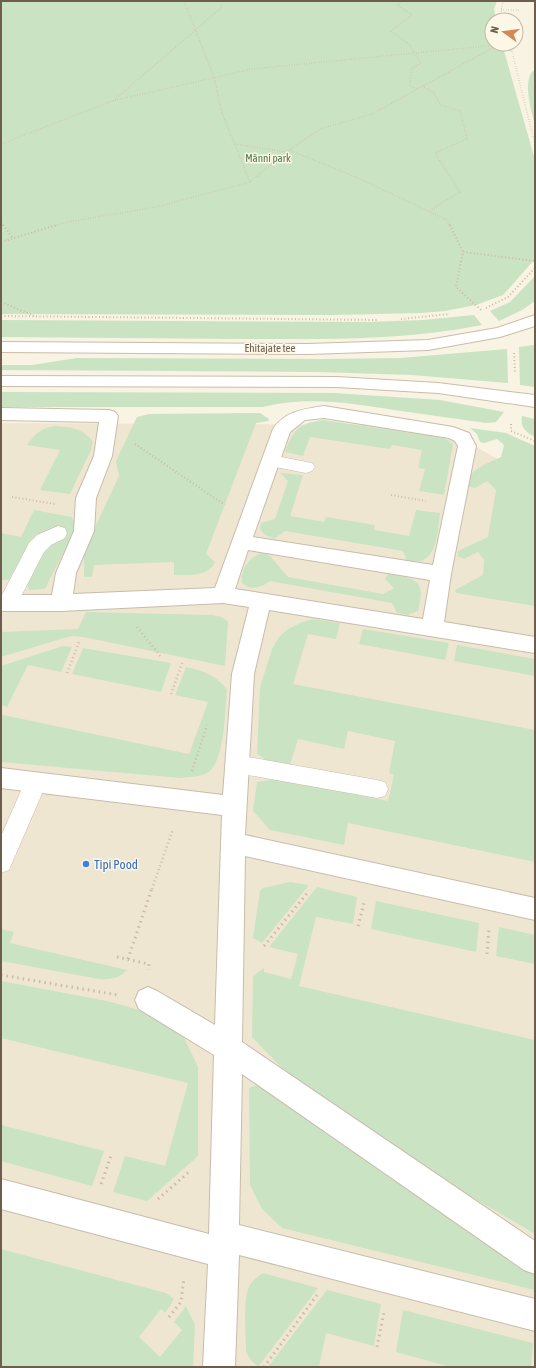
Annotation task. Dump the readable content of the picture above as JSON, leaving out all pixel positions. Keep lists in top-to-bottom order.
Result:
{
  "streets": {
    "street": ["Ehitajate tee"]
  },
  "parks": ["Männi park"],
  "places": ["Tipi Pood"],
  "north": "left"
}
